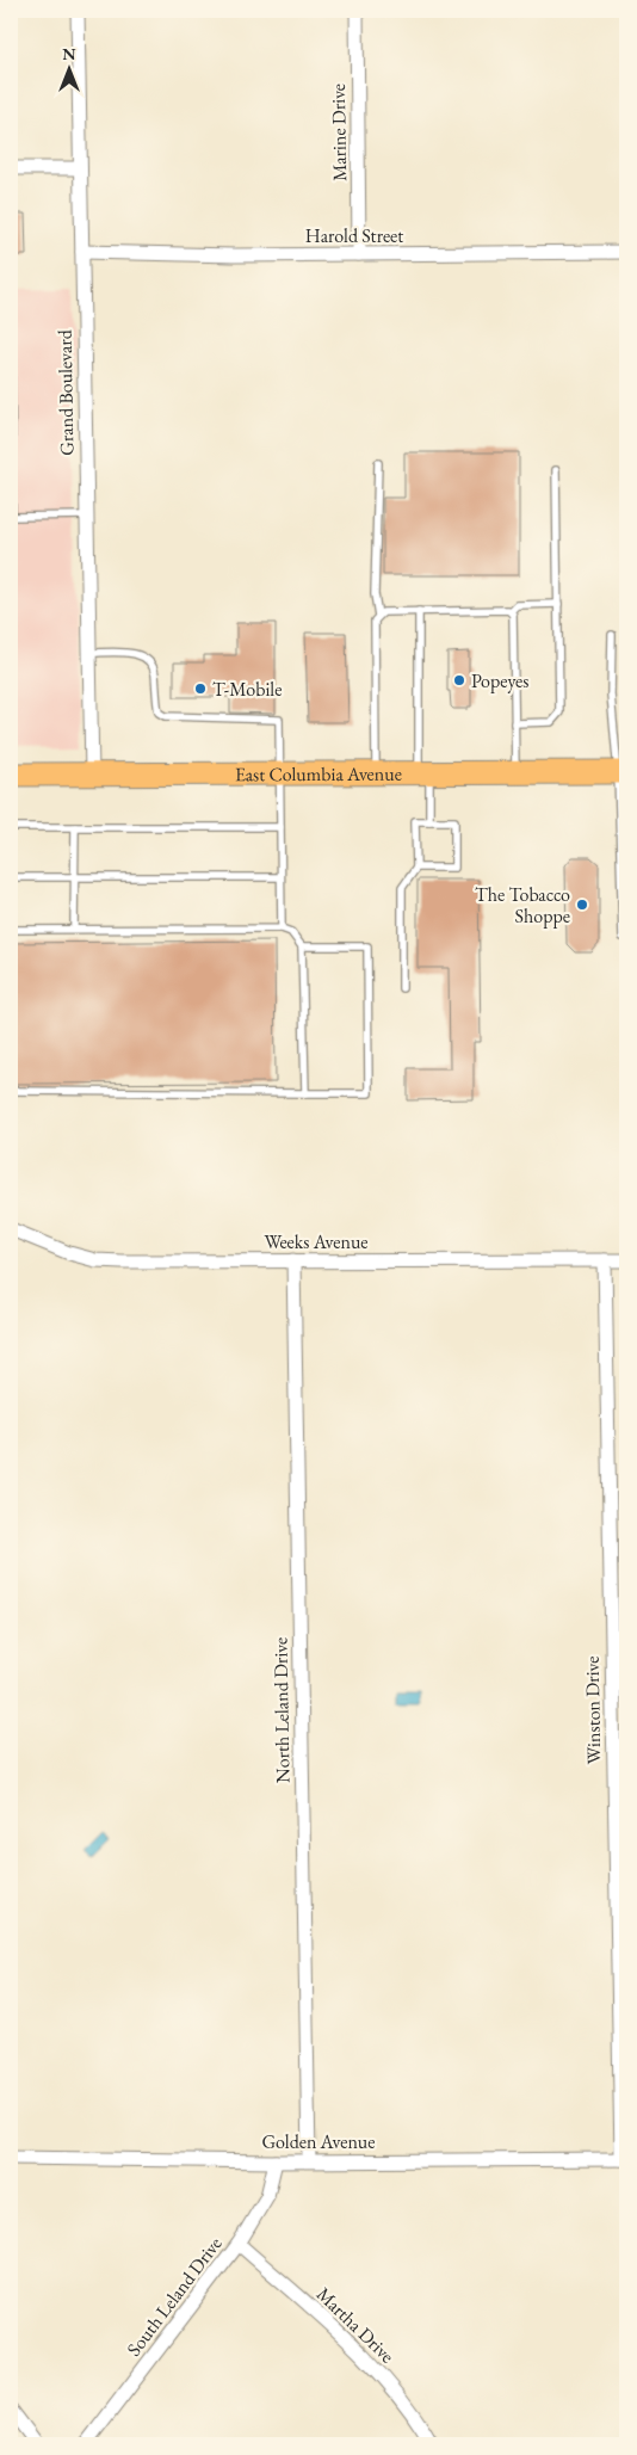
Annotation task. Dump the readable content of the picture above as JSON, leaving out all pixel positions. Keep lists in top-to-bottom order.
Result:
{
  "streets": {
    "main road": ["East Columbia Avenue"],
    "street": [
      "Marine Drive",
      "Harold Street",
      "Grand Boulevard",
      "Weeks Avenue",
      "North Leland Drive",
      "Winston Drive",
      "Golden Avenue",
      "South Leland Drive",
      "Martha Drive"
    ]
  },
  "crossings": [
    ["Marine Drive", "Harold Street"],
    ["Harold Street", "Grand Boulevard"],
    ["Grand Boulevard", "East Columbia Avenue"],
    ["Weeks Avenue", "North Leland Drive"],
    ["Weeks Avenue", "Winston Drive"],
    ["North Leland Drive", "Golden Avenue"],
    ["Winston Drive", "Golden Avenue"],
    ["Golden Avenue", "South Leland Drive"],
    ["South Leland Drive", "Martha Drive"]
  ],
  "places": ["Popeyes", "T-Mobile", "The Tobacco Shoppe"],
  "north": "top"
}
